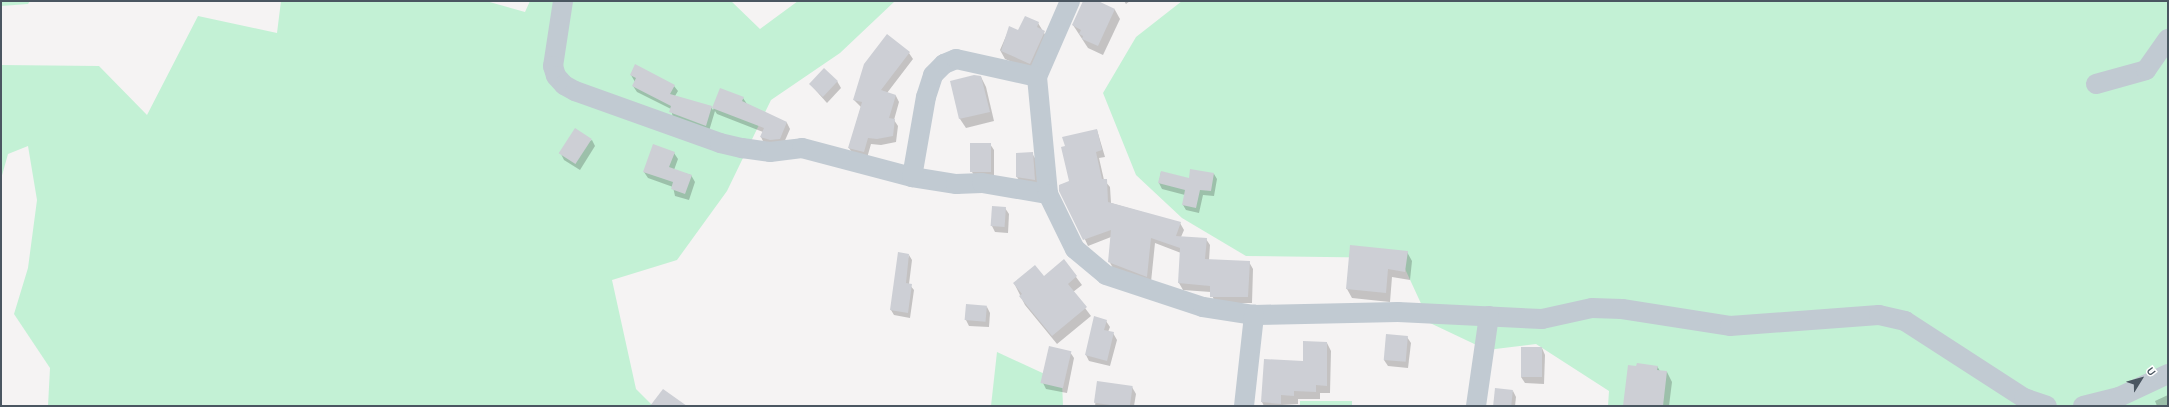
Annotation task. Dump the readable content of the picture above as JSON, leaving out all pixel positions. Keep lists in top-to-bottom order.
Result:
{
  "north": "top right"
}
